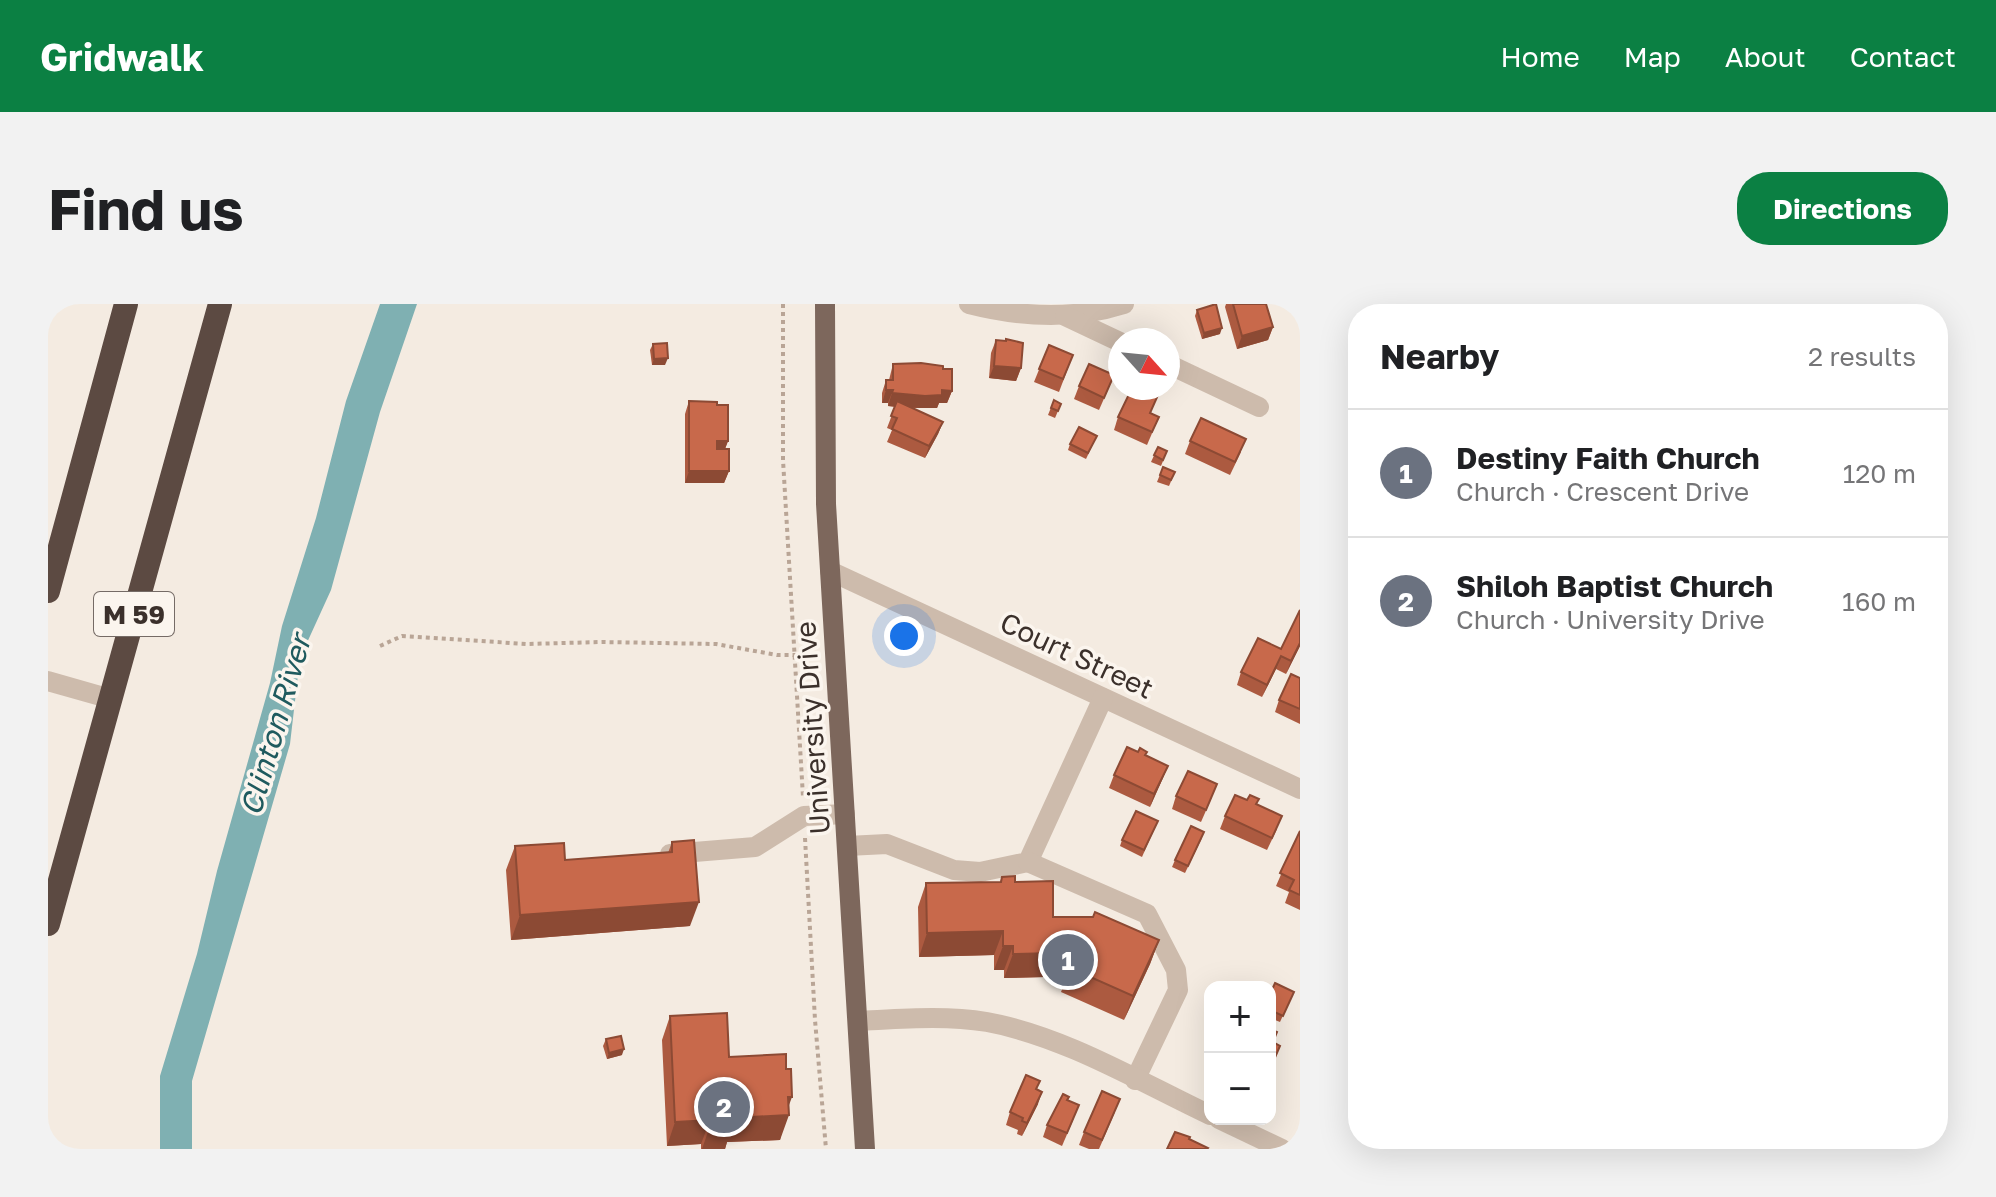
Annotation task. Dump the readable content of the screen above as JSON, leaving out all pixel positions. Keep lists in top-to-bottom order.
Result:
{
  "streets": {
    "highway": ["M 59"],
    "main road": ["University Drive"],
    "street": ["Court Street"]
  },
  "crossings": [
    ["Court Street", "University Drive"]
  ],
  "water": ["Clinton River"],
  "north": "bottom right",
  "page": {
    "header": "Gridwalk",
    "nav": [
      "Home",
      "Map",
      "About",
      "Contact"
    ],
    "buttons": "Directions",
    "title": "Find us",
    "heading": ["Nearby", "2 results"],
    "list": [
      {
        "mark": "1",
        "name": "Destiny Faith Church",
        "note": "Church · Crescent Drive",
        "value": "120 m"
      },
      {
        "mark": "2",
        "name": "Shiloh Baptist Church",
        "note": "Church · University Drive",
        "value": "160 m"
      }
    ],
    "pins": ["1", "2"],
    "map_buttons": ["+", "−"]
  }
}
